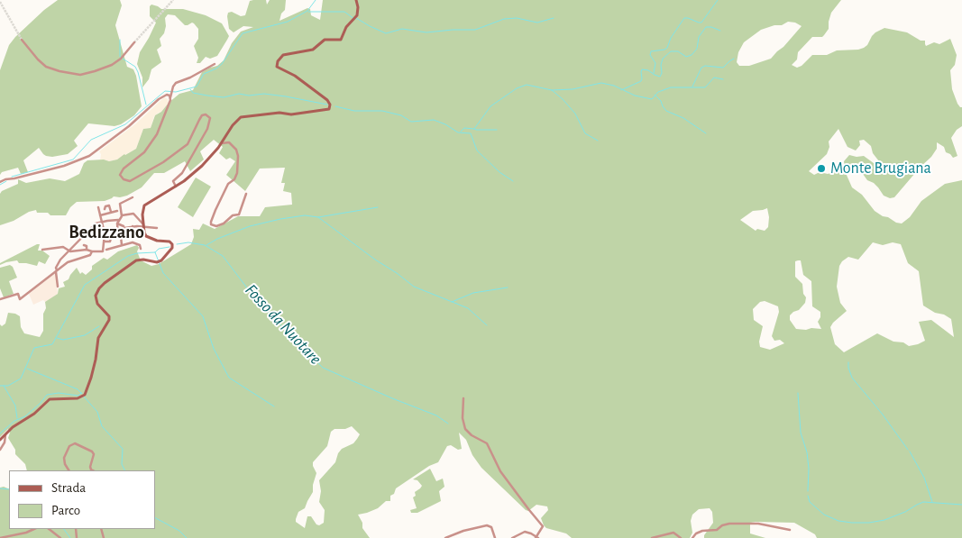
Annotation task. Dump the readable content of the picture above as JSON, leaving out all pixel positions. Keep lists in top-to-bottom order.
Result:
{
  "districts": ["Bedizzano"],
  "water": ["Fosso da Nuotare"],
  "places": ["Monte Brugiana"],
  "legend": ["Strada", "Parco"]
}
